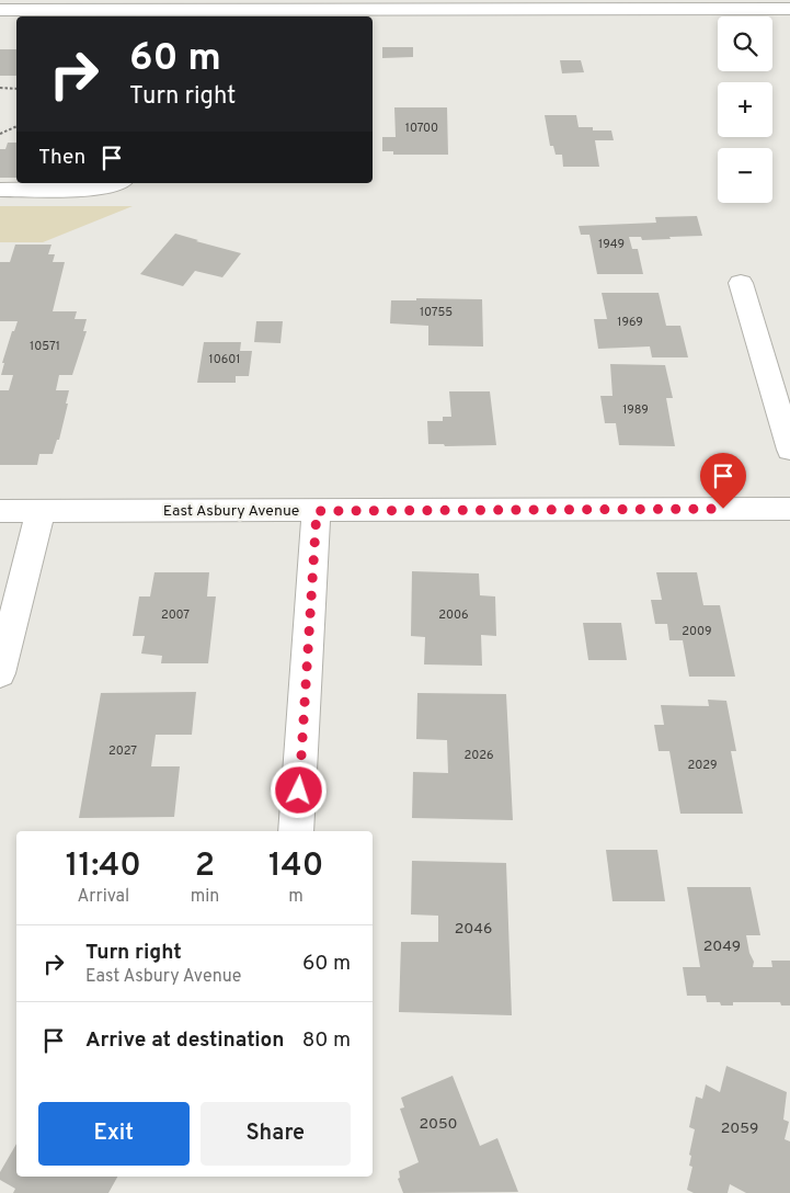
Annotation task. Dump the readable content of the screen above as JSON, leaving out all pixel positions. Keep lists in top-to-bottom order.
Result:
{
  "streets": {
    "street": ["East Asbury Avenue"]
  },
  "house_numbers": [
    "10700",
    "1949",
    "10755",
    "1969",
    "10571",
    "10601",
    "1989",
    "2007",
    "2006",
    "2009",
    "2027",
    "2026",
    "2029",
    "2046",
    "2049",
    "2050",
    "2059"
  ],
  "page": {
    "map_buttons": ["+", "−"],
    "turn": ["60 m", "Turn right"],
    "then": "Then",
    "eta": [
      "11:40",
      "Arrival",
      "2",
      "min",
      "140",
      "m"
    ],
    "list": [
      {
        "name": "Turn right",
        "note": "East Asbury Avenue",
        "value": "60 m"
      },
      {
        "name": "Arrive at destination",
        "value": "80 m"
      }
    ],
    "buttons": ["Exit", "Share"]
  }
}
